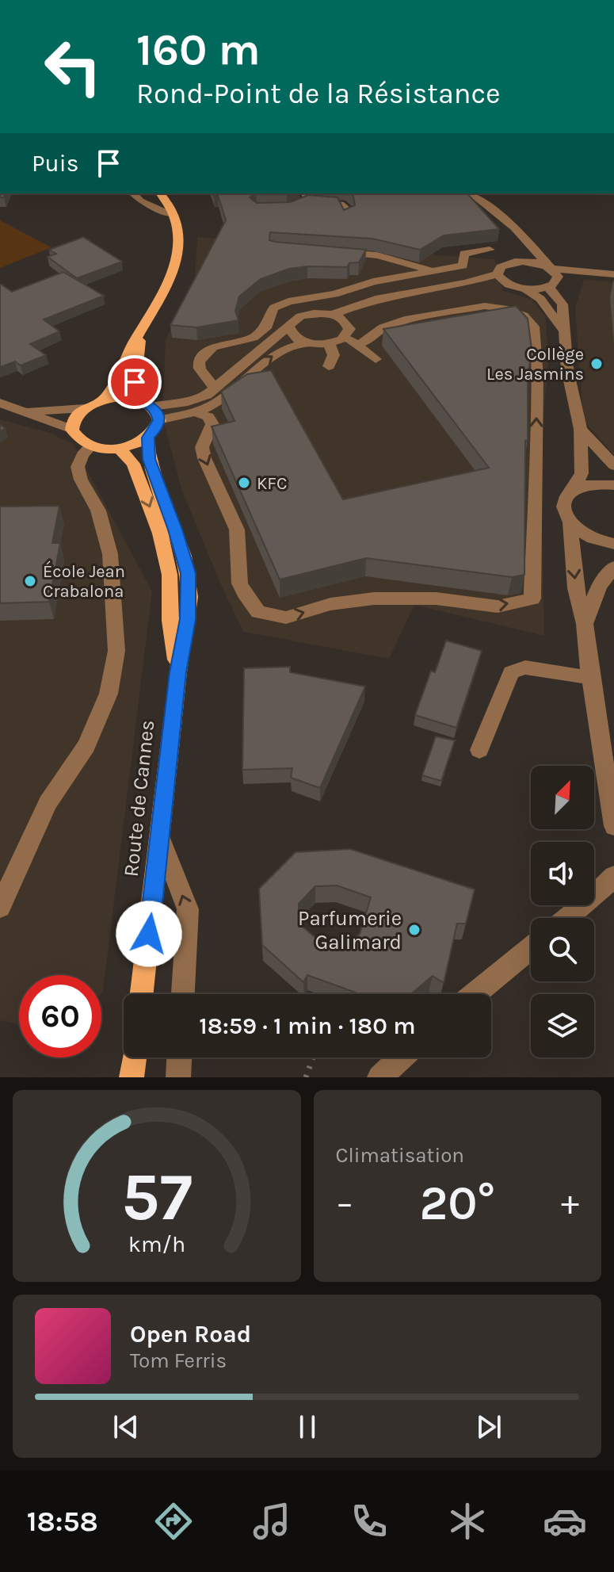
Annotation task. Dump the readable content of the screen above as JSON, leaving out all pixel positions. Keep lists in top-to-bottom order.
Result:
{
  "streets": {
    "main road": ["Route de Cannes"]
  },
  "places": [
    "Collège Les Jasmins",
    "KFC",
    "École Jean Crabalona",
    "Parfumerie Galimard"
  ],
  "north": "top right",
  "page": {
    "turn": ["160 m", "Rond-Point de la Résistance"],
    "then": "Puis",
    "limit": "60",
    "trip": "18:59 · 1 min · 180 m",
    "tile": "Climatisation",
    "heat": ["−", "20°", "+"],
    "song": ["Open Road", "Tom Ferris"],
    "tabs": "18:58",
    "gauge": ["57", "km/h"]
  }
}
